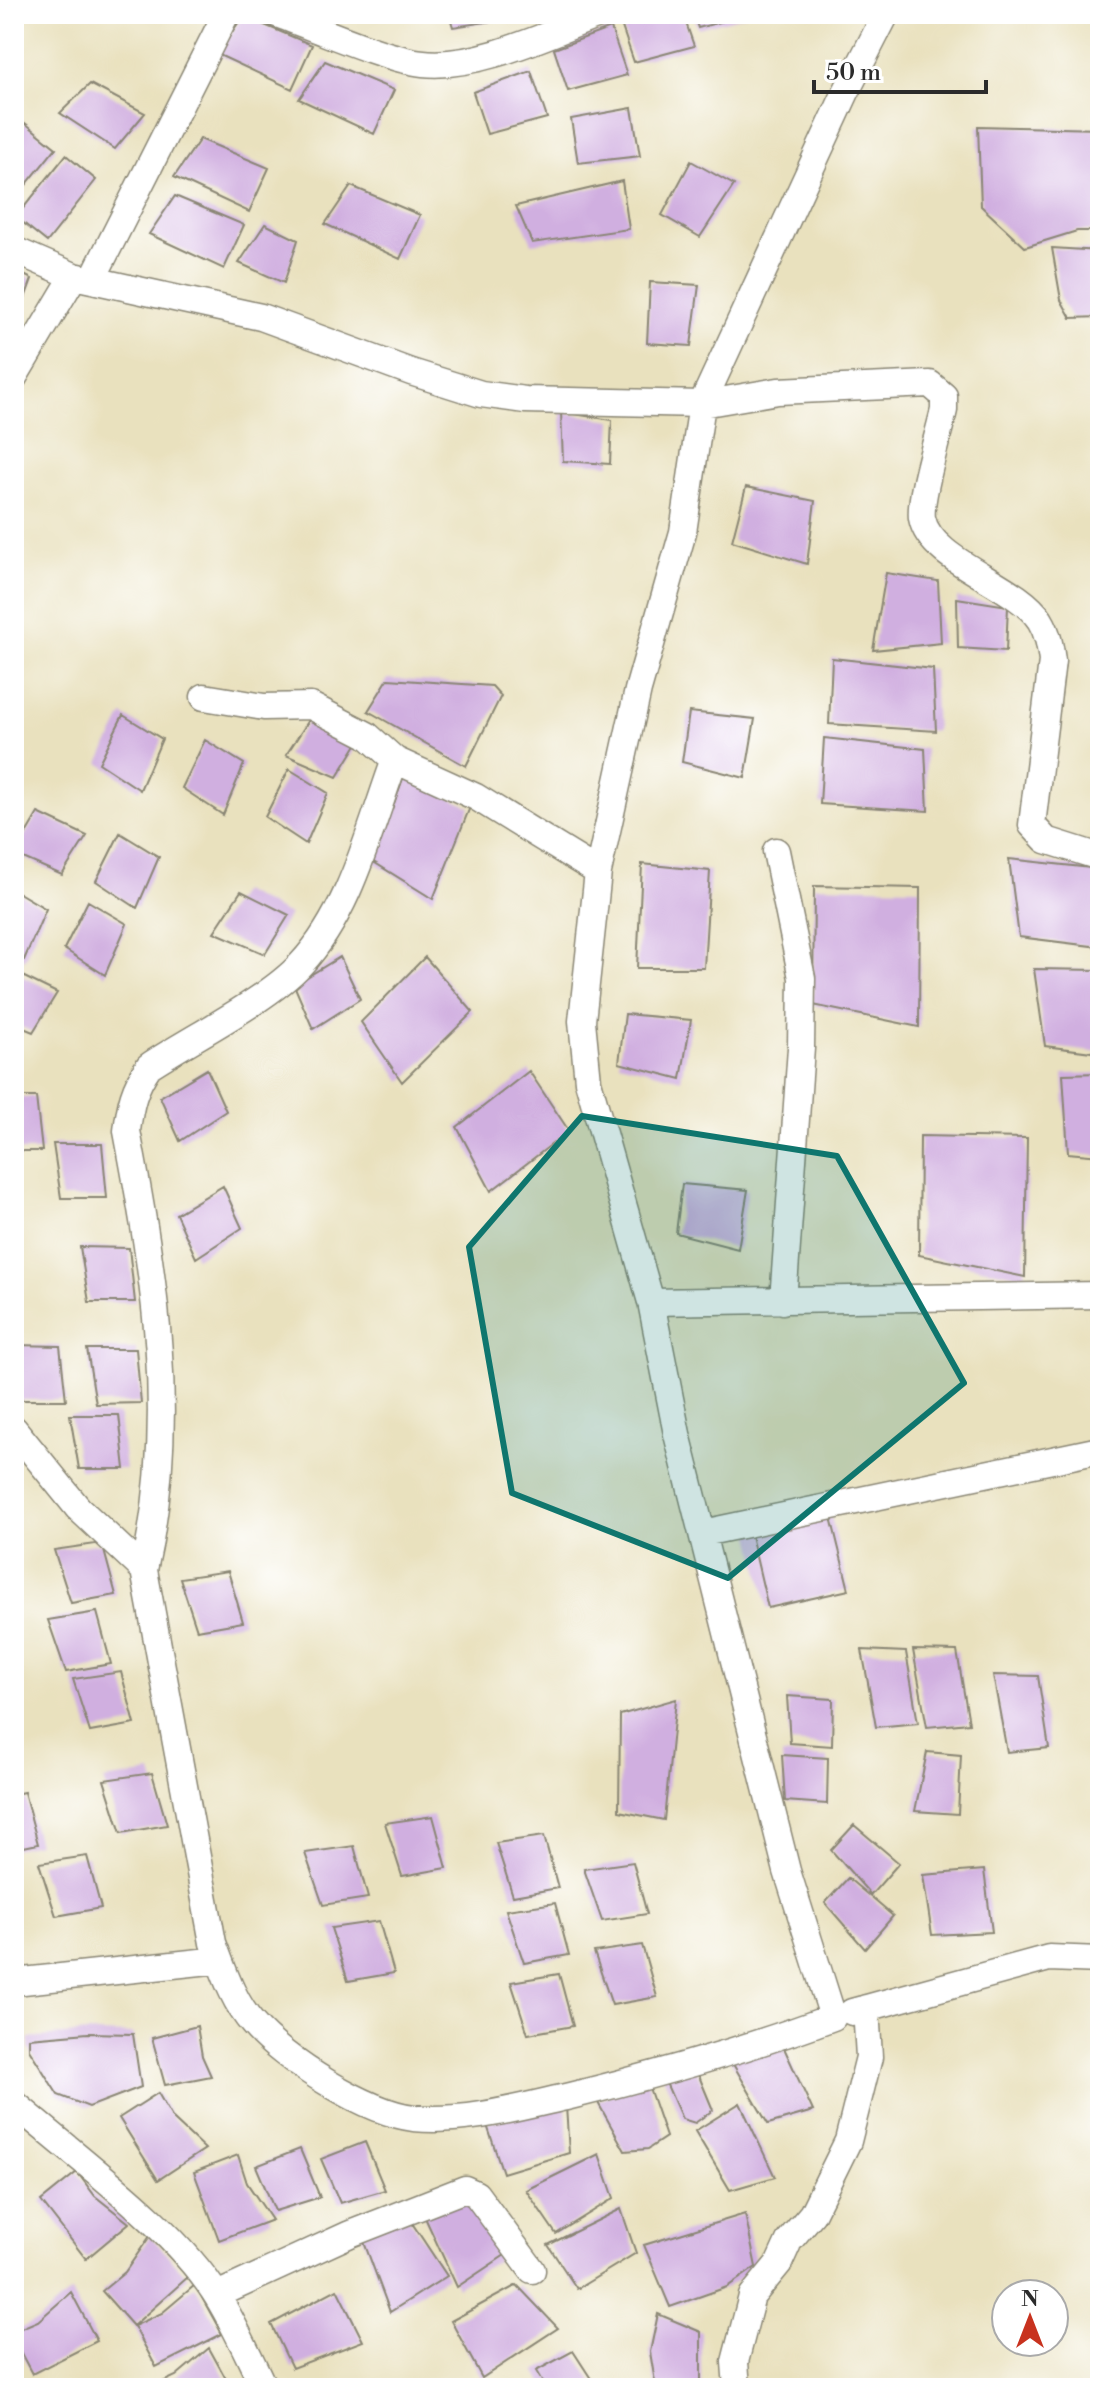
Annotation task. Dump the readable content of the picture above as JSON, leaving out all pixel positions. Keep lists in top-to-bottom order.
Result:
{
  "scale_bar": "50 m",
  "north": "top"
}
